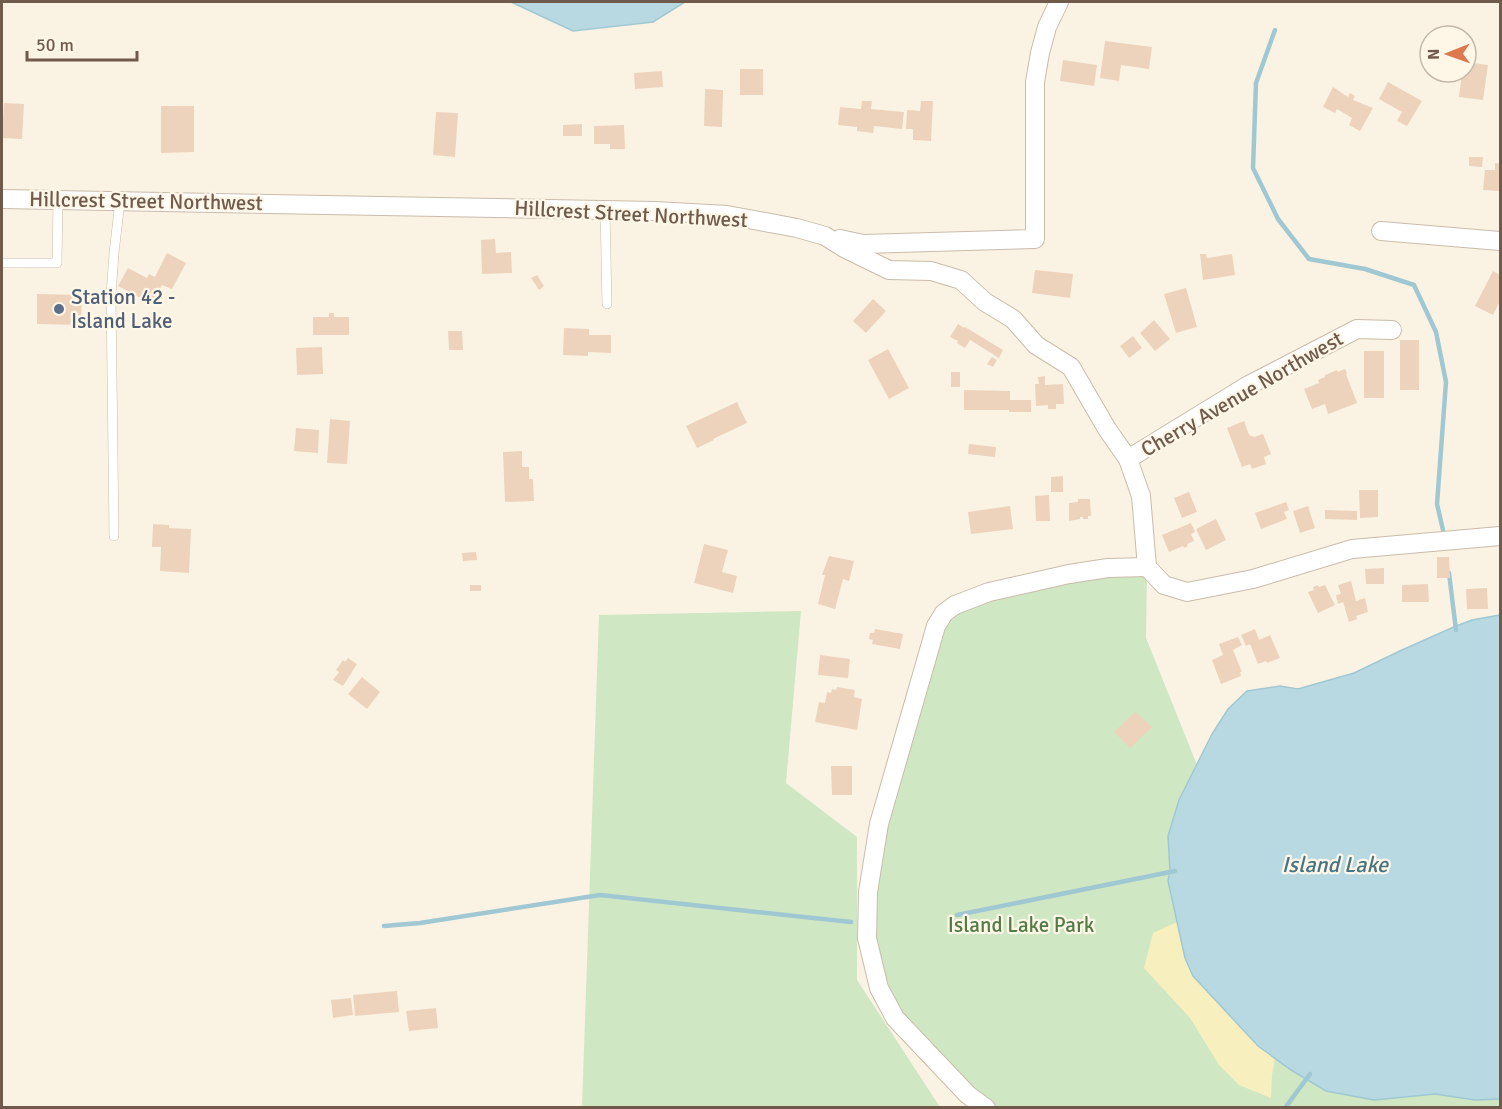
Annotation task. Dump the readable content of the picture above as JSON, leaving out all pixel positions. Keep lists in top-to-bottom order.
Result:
{
  "streets": {
    "street": ["Hillcrest Street Northwest", "Cherry Avenue Northwest"]
  },
  "crossings": [
    ["Hillcrest Street Northwest", "Cherry Avenue Northwest"]
  ],
  "water": ["Island Lake"],
  "parks": ["Island Lake Park"],
  "places": ["Station 42 - Island Lake"],
  "scale_bar": "50 m",
  "north": "left"
}
